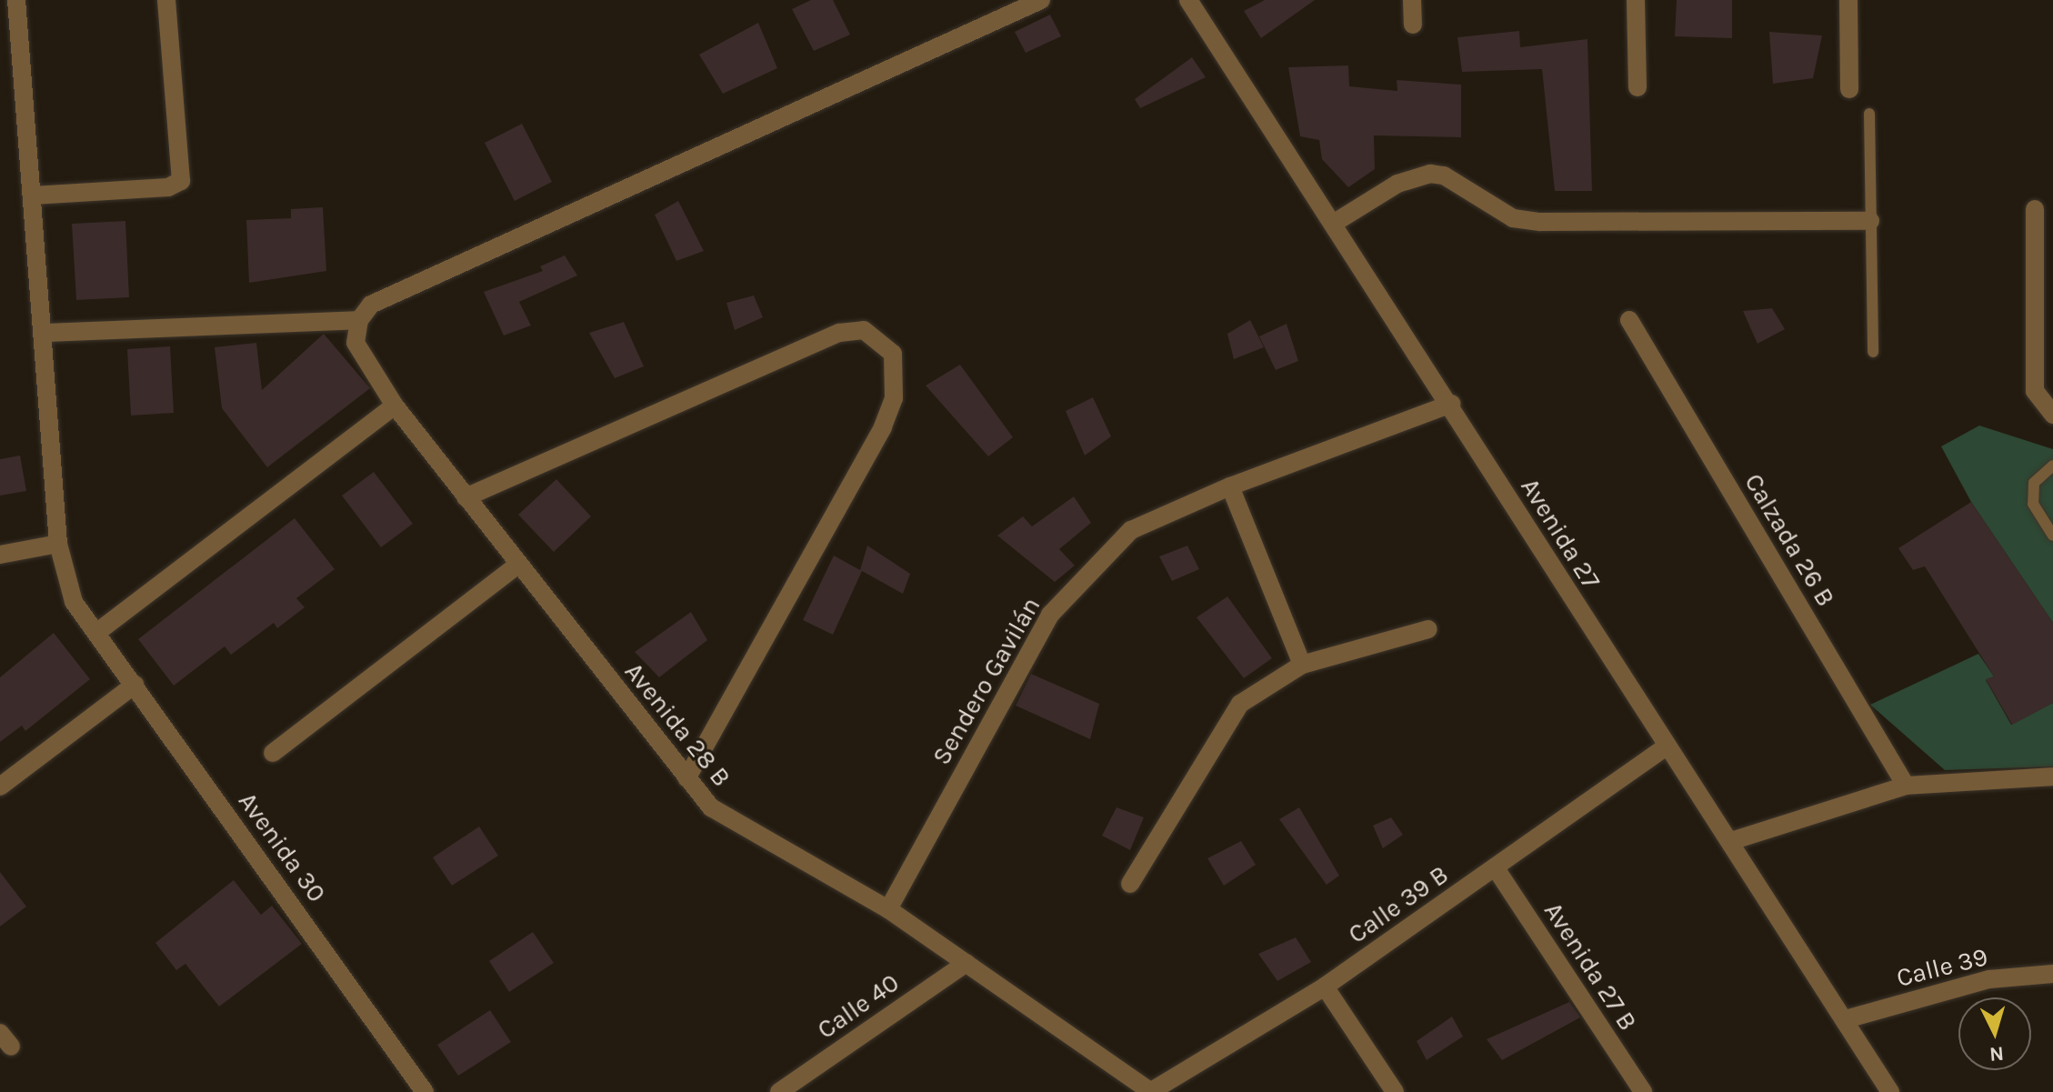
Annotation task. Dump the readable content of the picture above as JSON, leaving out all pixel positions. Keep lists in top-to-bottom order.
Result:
{
  "streets": {
    "street": [
      "Avenida 27",
      "Calzada 26 B",
      "Sendero Gavilán",
      "Avenida 28 B",
      "Avenida 30",
      "Calle 39 B",
      "Avenida 27 B",
      "Calle 39",
      "Calle 40"
    ]
  },
  "crossings": [
    ["Avenida 27", "Sendero Gavilán"],
    ["Avenida 27", "Calle 39 B"],
    ["Avenida 27", "Calle 39"],
    ["Sendero Gavilán", "Avenida 28 B"],
    ["Avenida 28 B", "Calle 39 B"],
    ["Avenida 28 B", "Calle 40"],
    ["Calle 39 B", "Avenida 27 B"]
  ],
  "north": "bottom"
}
